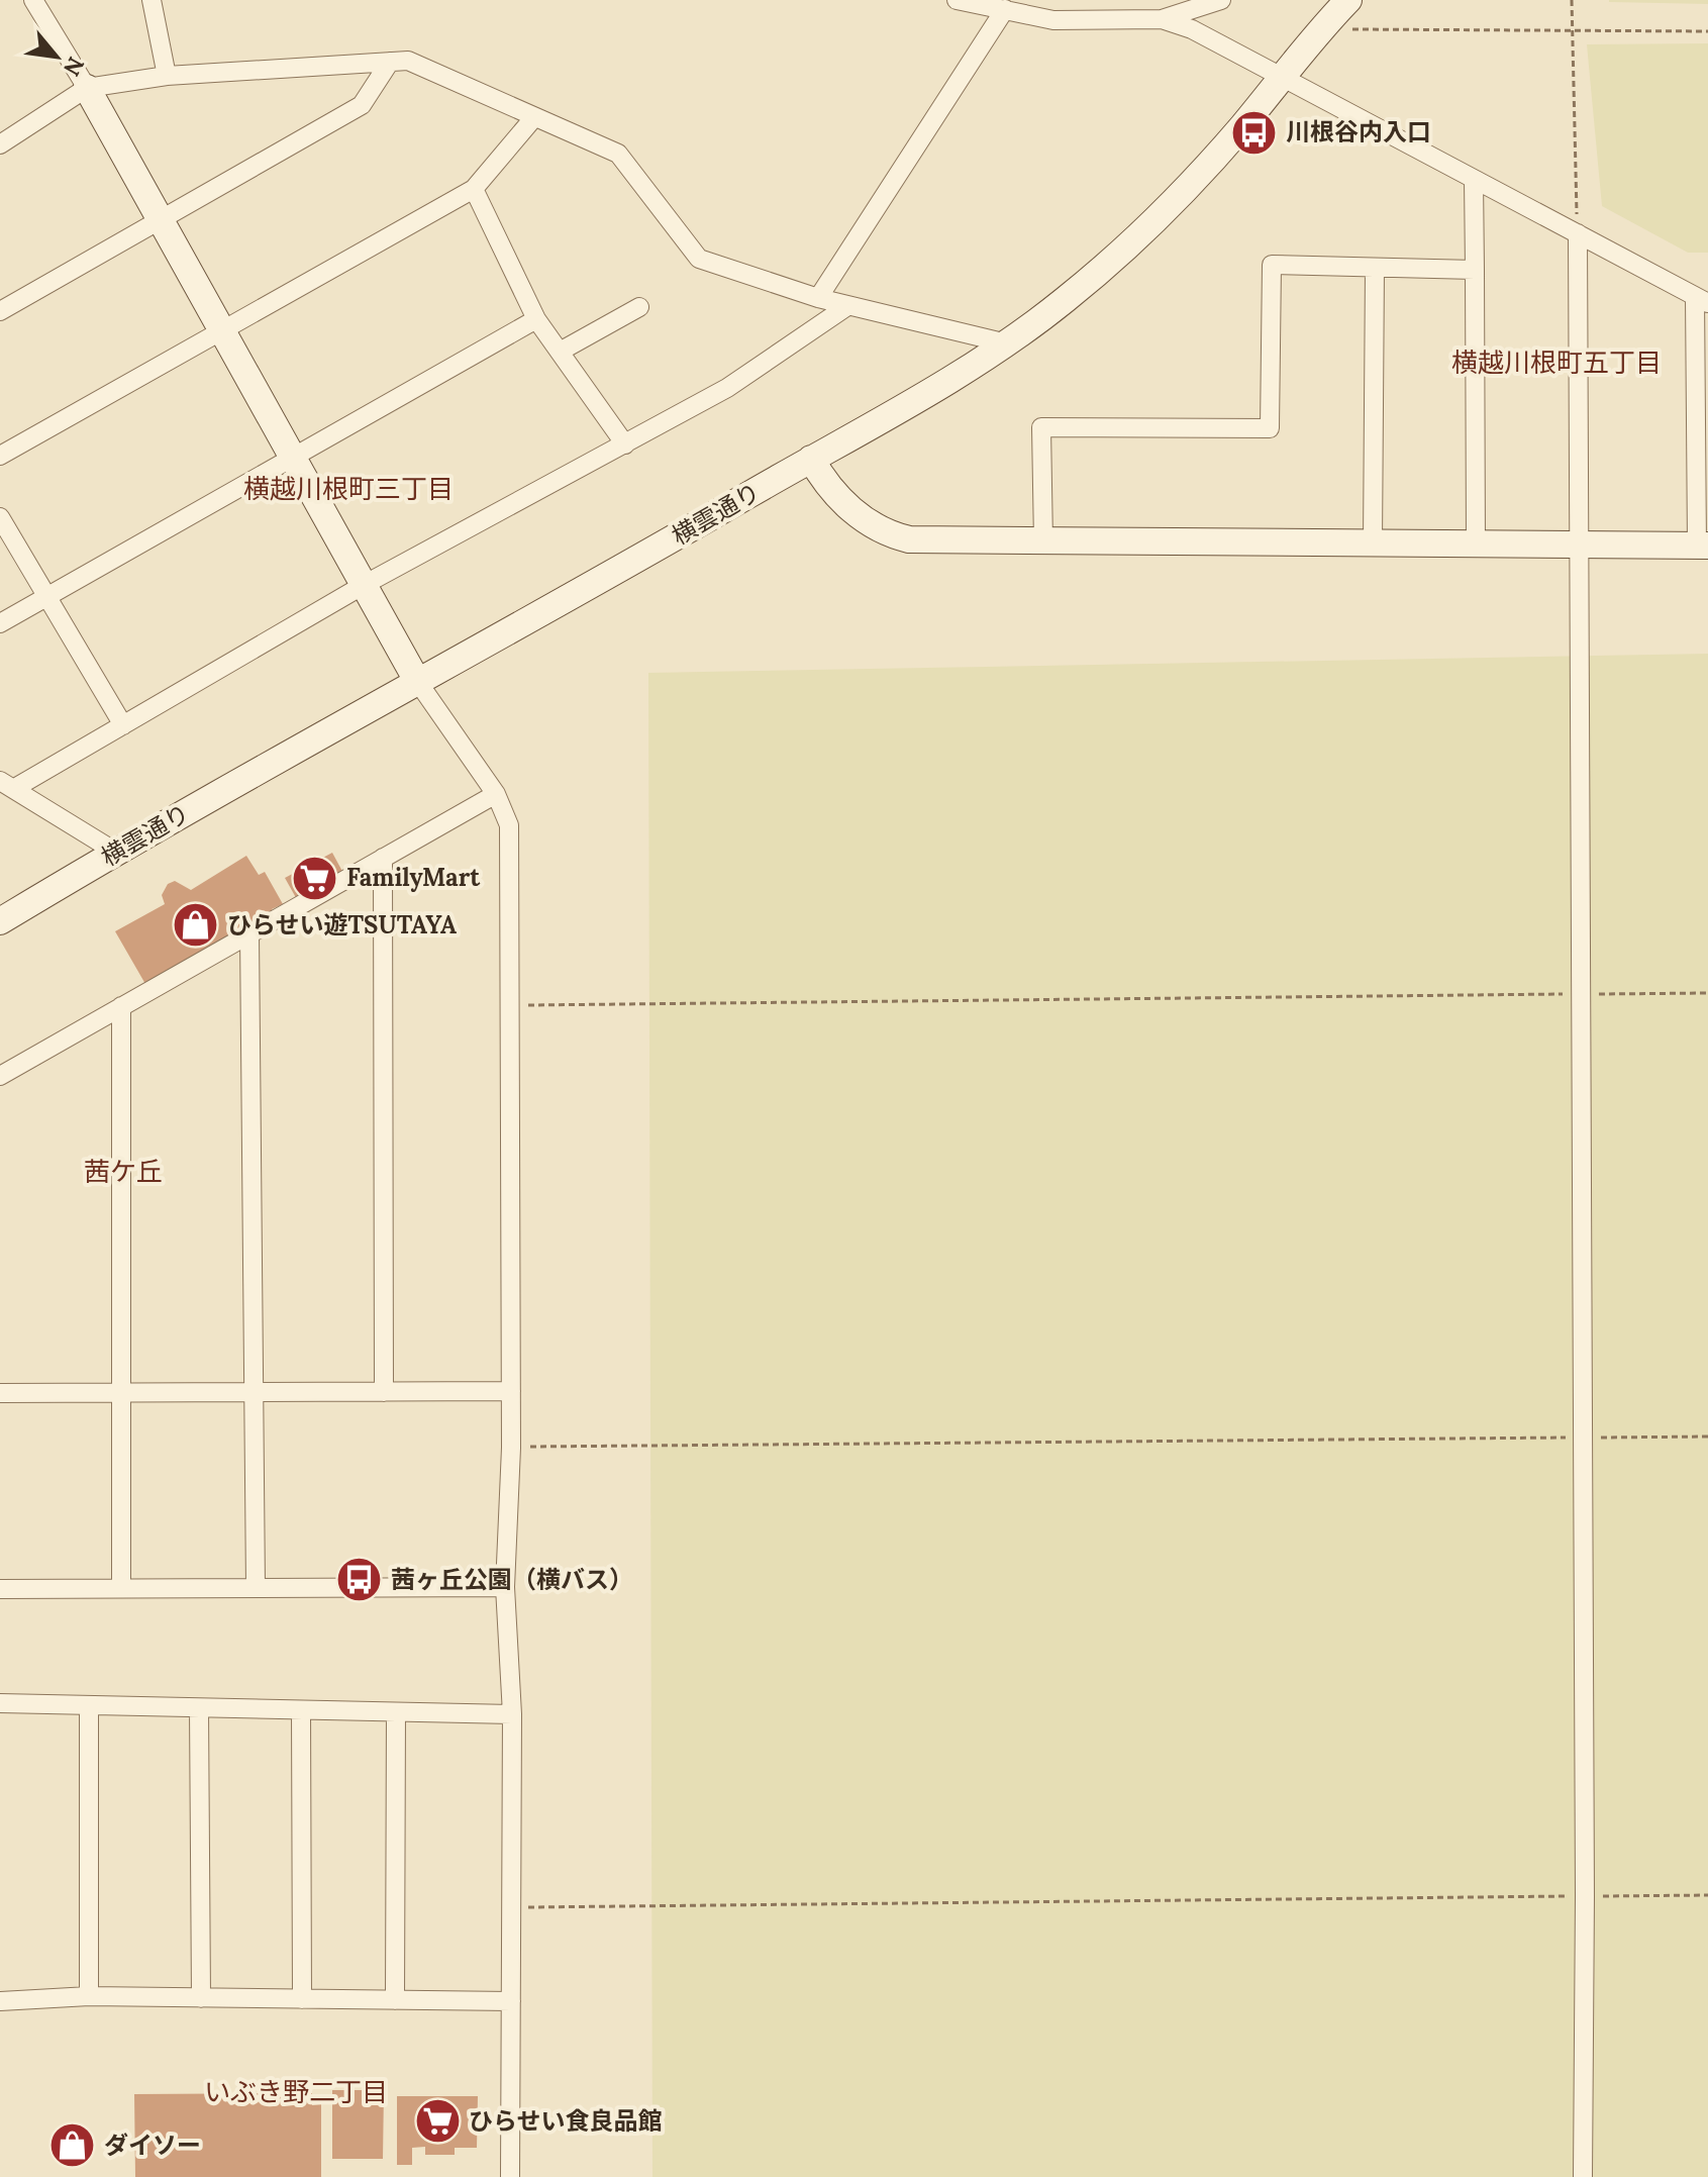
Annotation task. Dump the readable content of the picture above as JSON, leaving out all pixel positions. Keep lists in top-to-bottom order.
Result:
{
  "streets": {
    "main road": ["横雲通り"]
  },
  "districts": [
    "横越川根町五丁目",
    "横越川根町三丁目",
    "茜ケ丘",
    "いぶき野二丁目"
  ],
  "places": {
    "bus stop": ["川根谷内入口", "茜ヶ丘公園（横バス）"],
    "supermarket": ["FamilyMart", "ひらせい食良品館"],
    "shop": ["ひらせい遊TSUTAYA", "ダイソー"]
  },
  "north": "bottom right"
}
